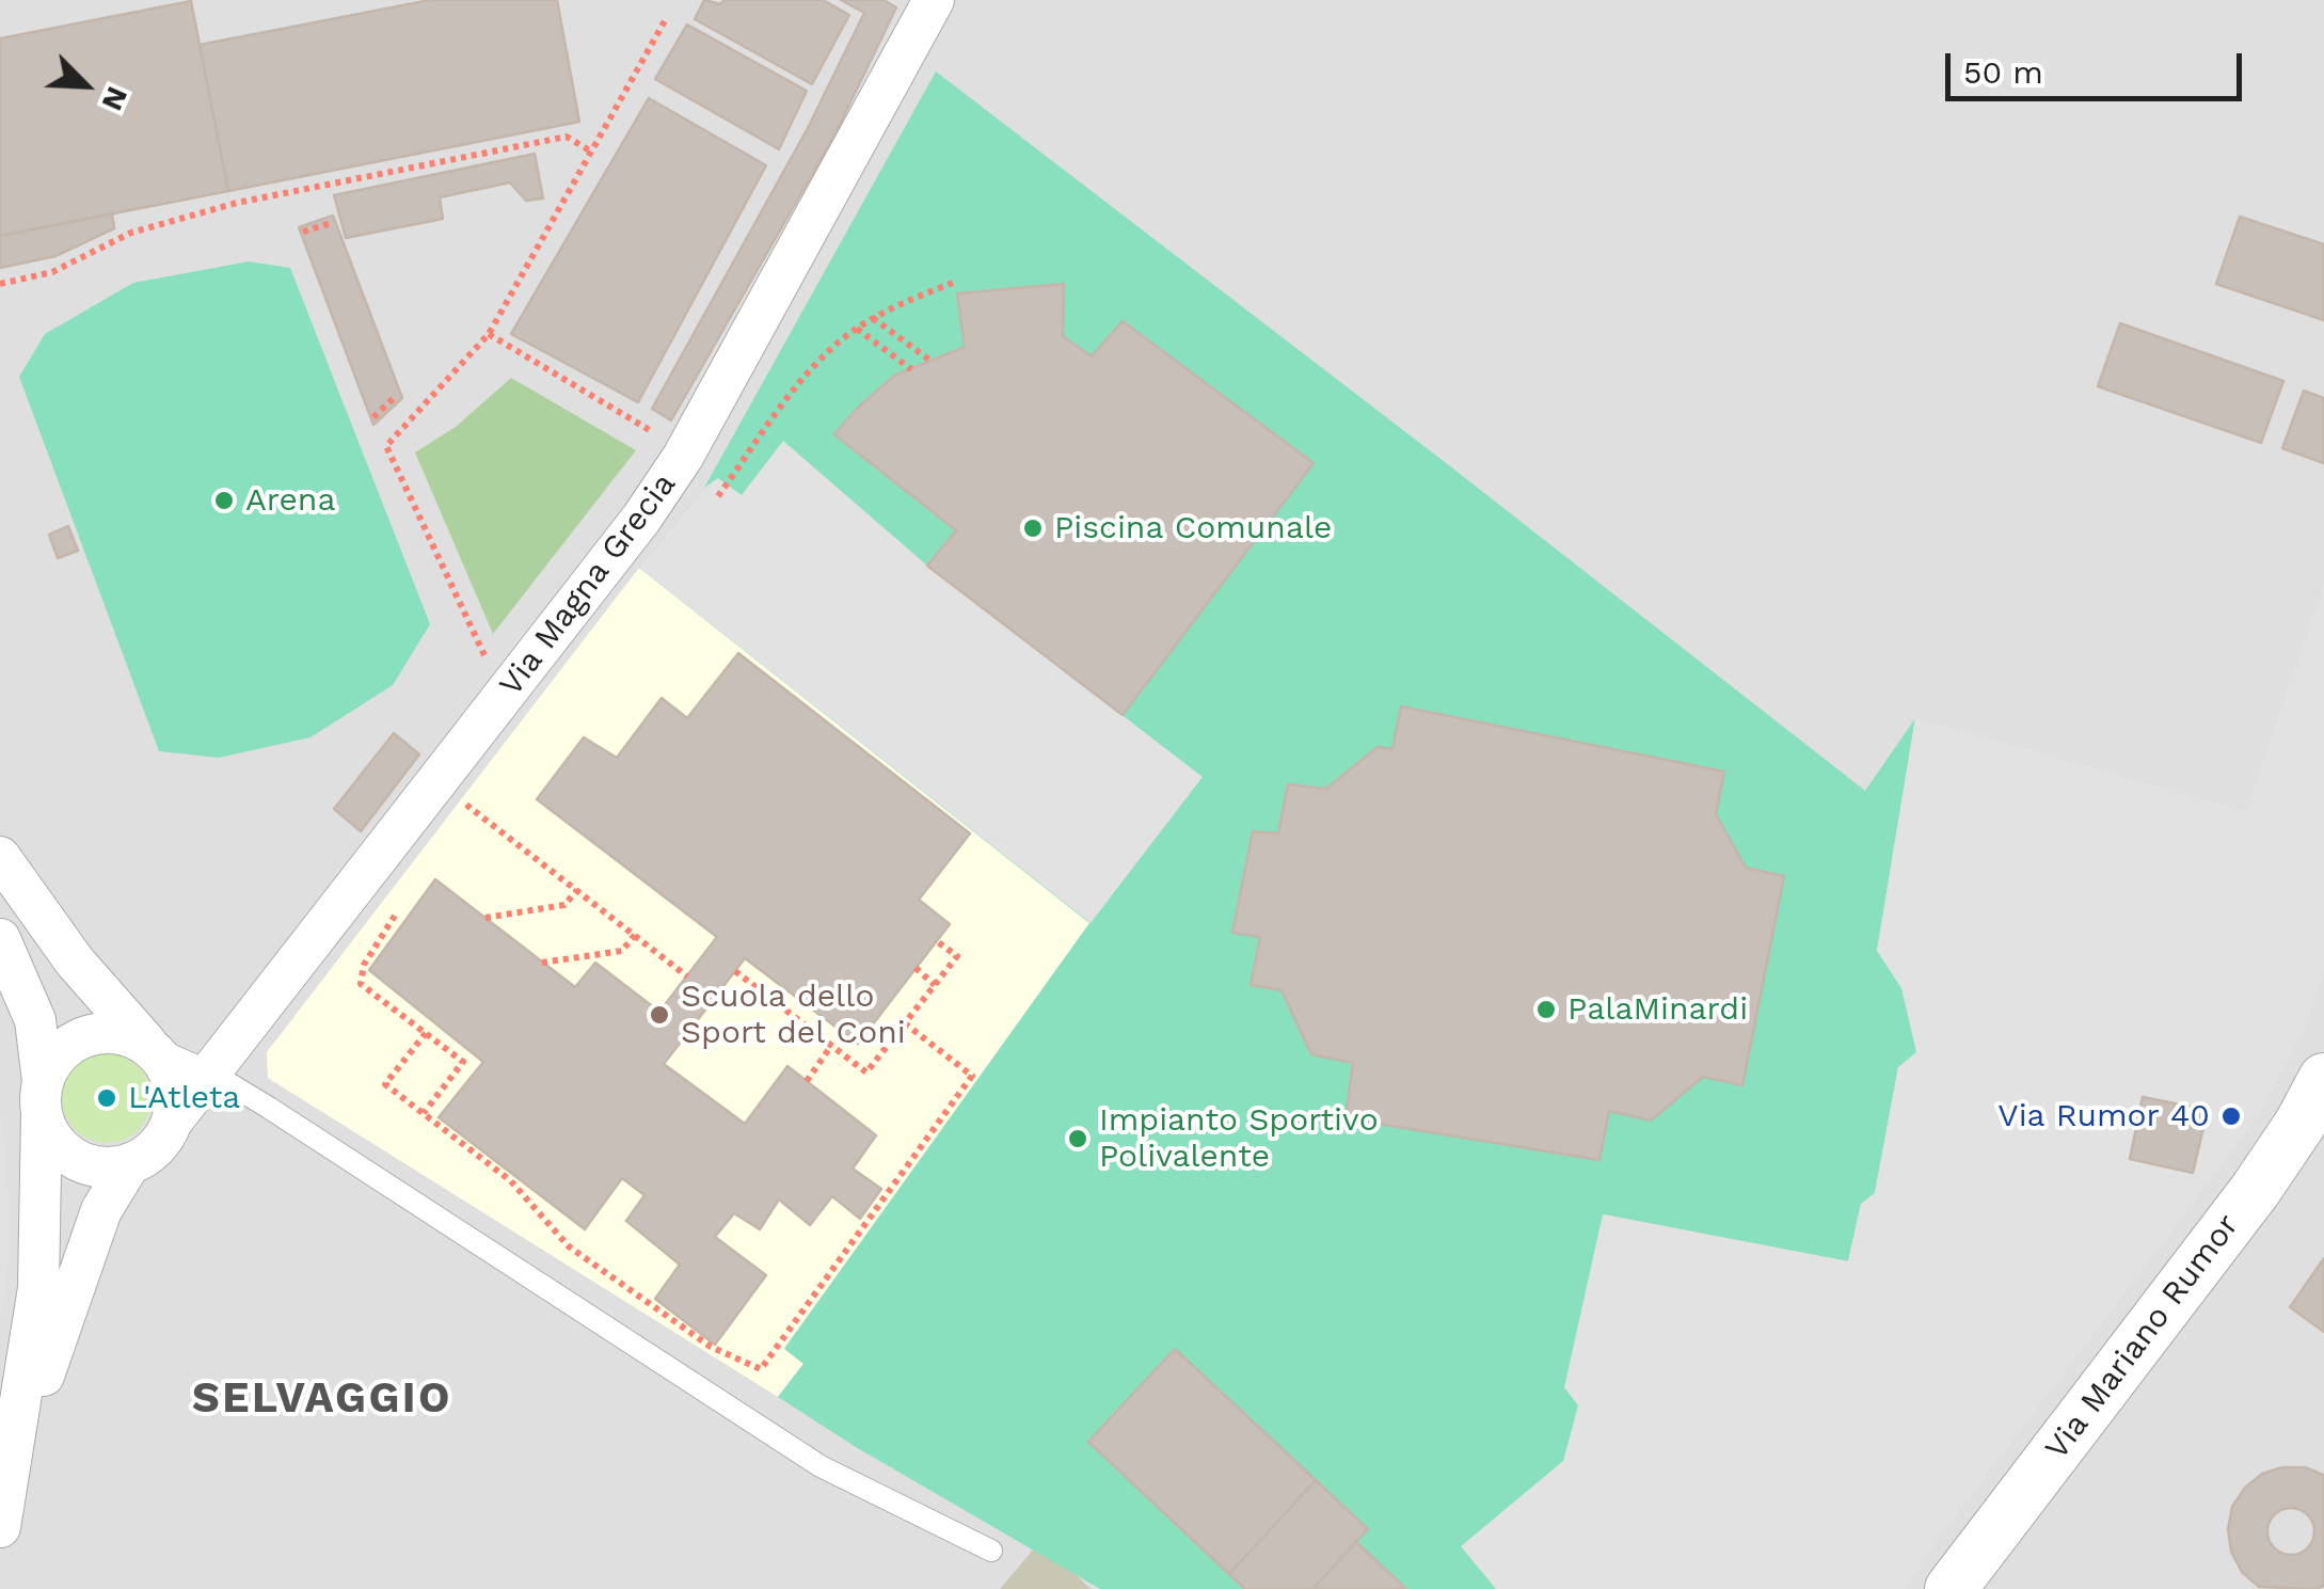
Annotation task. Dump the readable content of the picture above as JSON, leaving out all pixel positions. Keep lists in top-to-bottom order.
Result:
{
  "streets": {
    "street": ["Via Magna Grecia", "Via Mariano Rumor"]
  },
  "districts": ["SELVAGGIO"],
  "places": [
    "Arena",
    "Piscina Comunale",
    "PalaMinardi",
    "Scuola dello Sport del Coni",
    "L'Atleta",
    "Via Rumor 40",
    "Impianto Sportivo Polivalente"
  ],
  "scale_bar": "50 m",
  "north": "bottom right"
}
